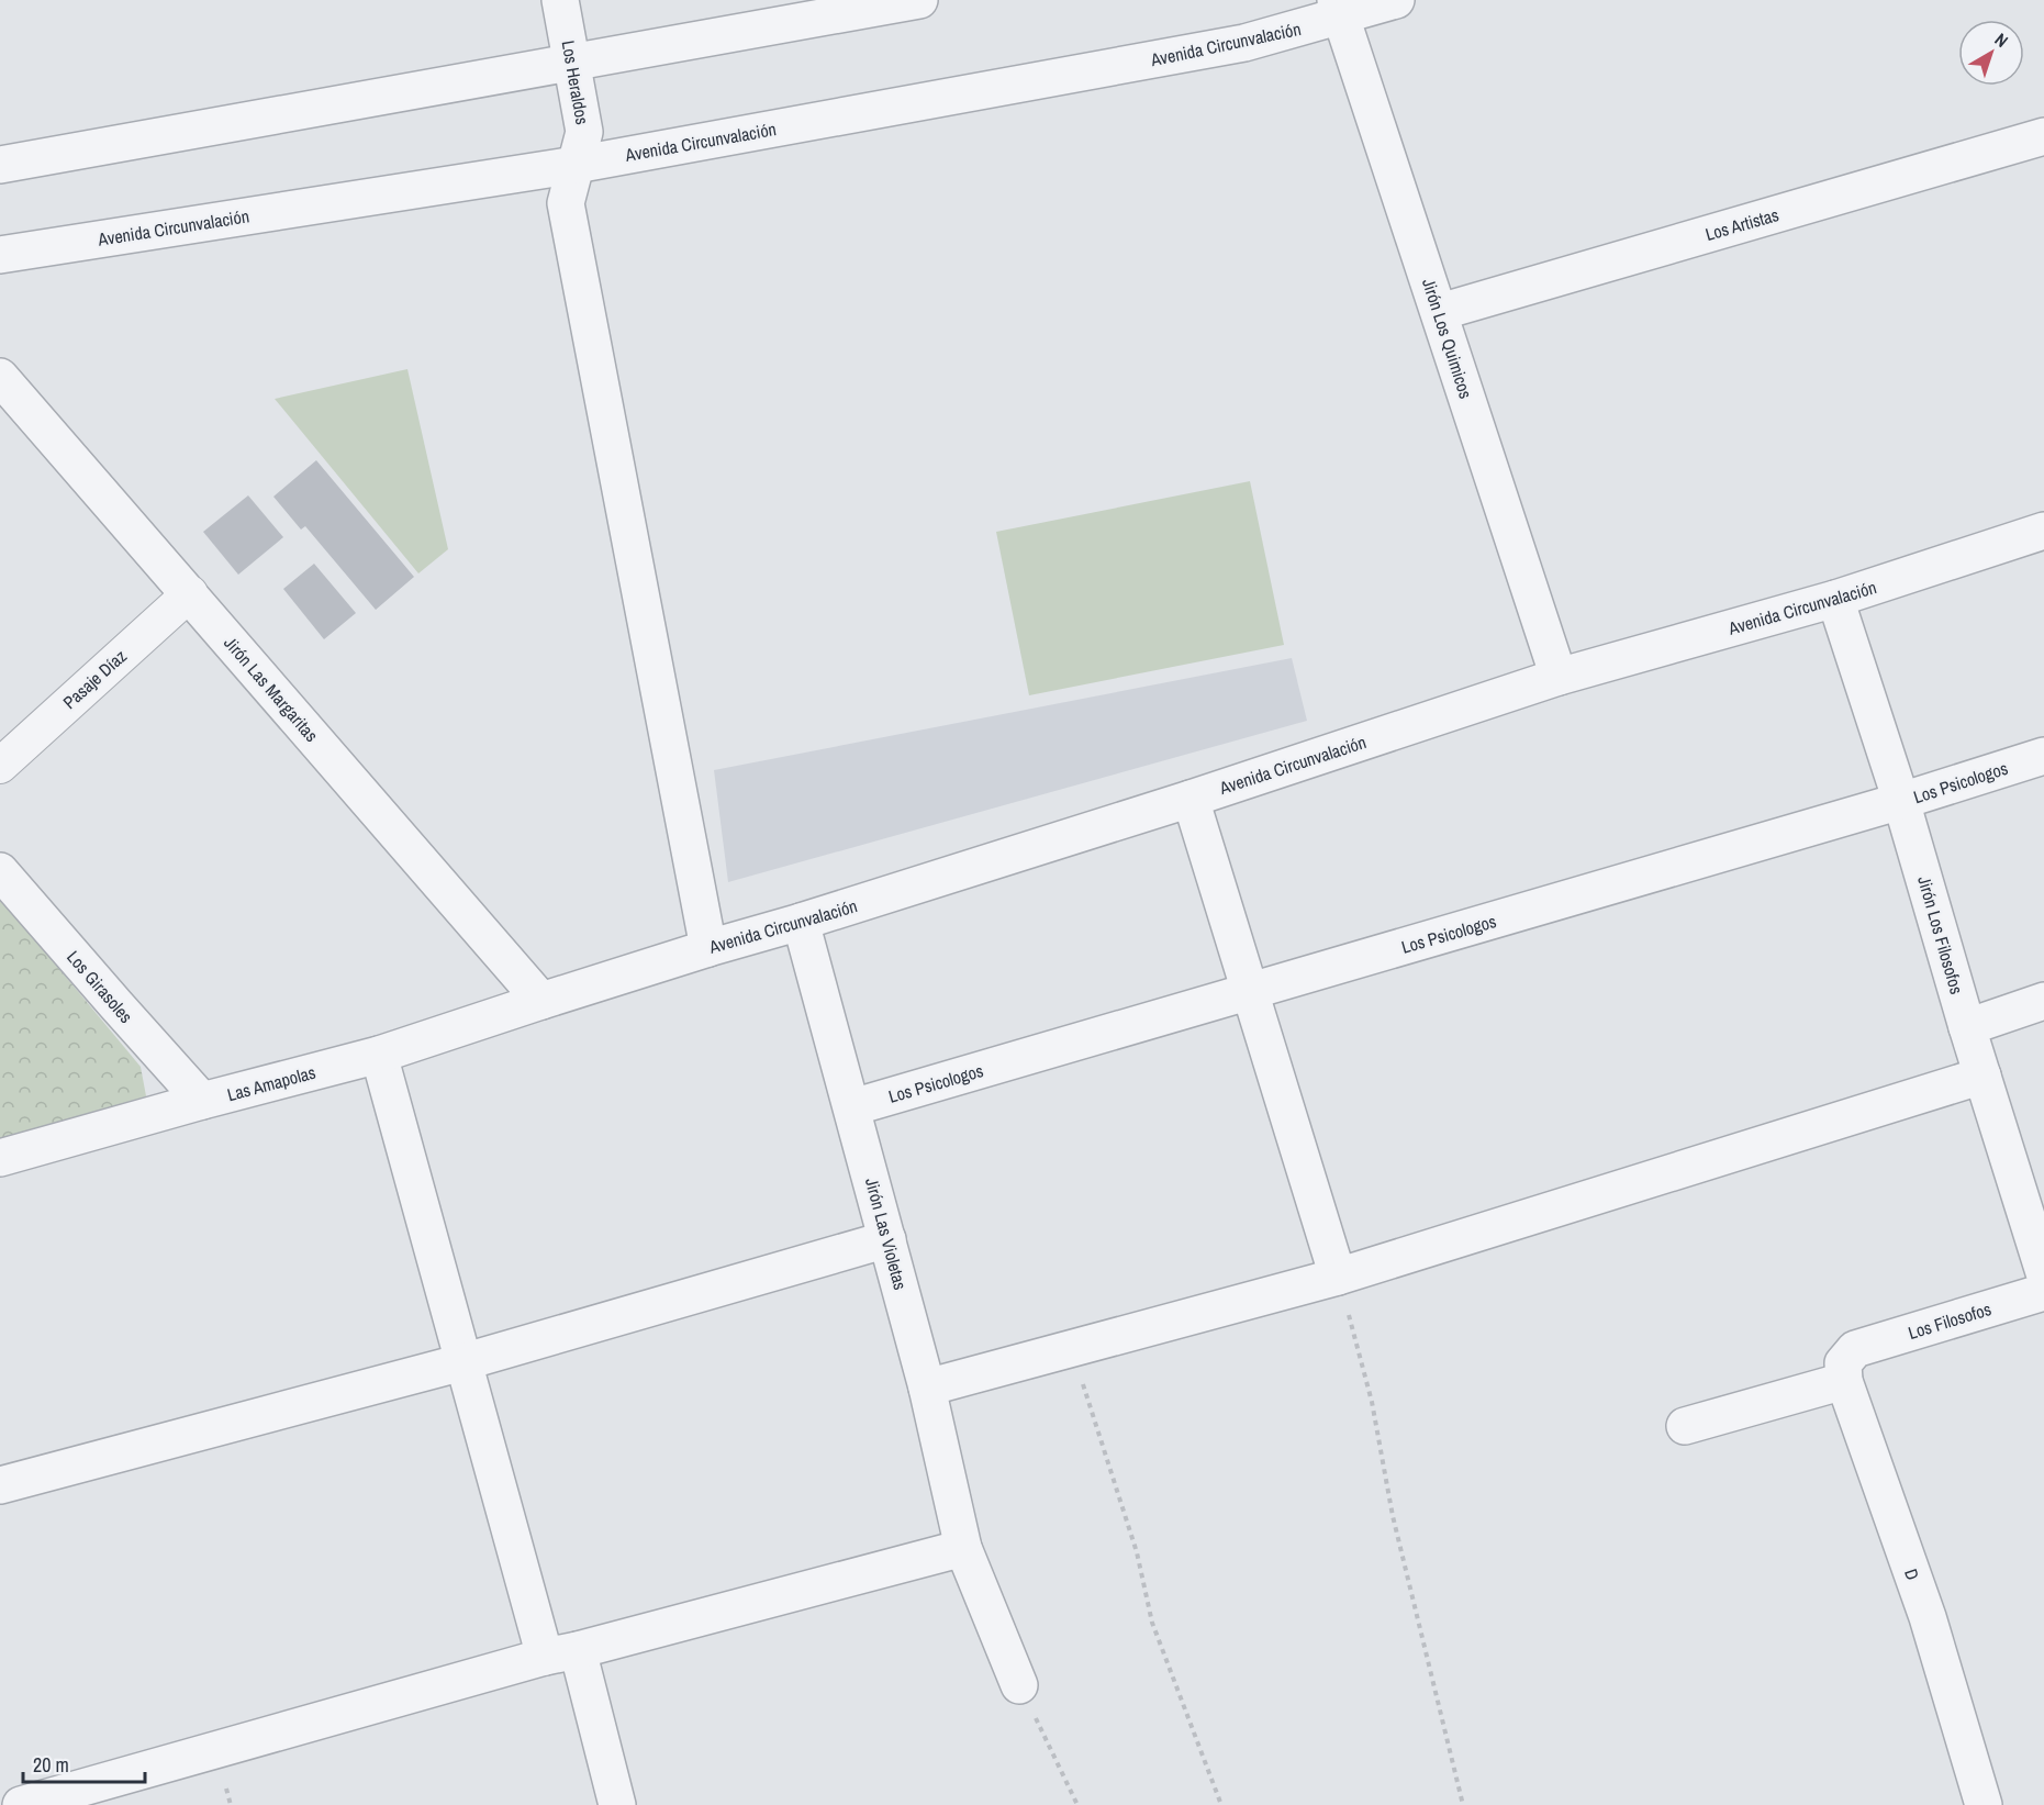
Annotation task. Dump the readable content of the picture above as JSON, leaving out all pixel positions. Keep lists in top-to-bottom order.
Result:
{
  "streets": {
    "street": [
      "Avenida Circunvalación",
      "Los Heraldos",
      "Los Artistas",
      "Jirón Los Quimicos",
      "Pasaje Díaz",
      "Jirón Las Margaritas",
      "Los Psicologos",
      "Jirón Los Filosofos",
      "Los Girasoles",
      "Las Amapolas",
      "Jirón Las Violetas",
      "Los Filosofos",
      "D"
    ]
  },
  "crossings": [
    ["Avenida Circunvalación", "Los Heraldos"],
    ["Avenida Circunvalación", "Jirón Los Quimicos"],
    ["Avenida Circunvalación", "Jirón Las Margaritas"],
    ["Avenida Circunvalación", "Jirón Los Filosofos"],
    ["Avenida Circunvalación", "Las Amapolas"],
    ["Avenida Circunvalación", "Jirón Las Violetas"],
    ["Los Artistas", "Jirón Los Quimicos"],
    ["Pasaje Díaz", "Jirón Las Margaritas"],
    ["Jirón Las Margaritas", "Las Amapolas"],
    ["Los Psicologos", "Jirón Los Filosofos"],
    ["Los Psicologos", "Jirón Las Violetas"],
    ["Los Girasoles", "Las Amapolas"],
    ["Los Filosofos", "D"]
  ],
  "scale_bar": "20 m",
  "north": "top right"
}
